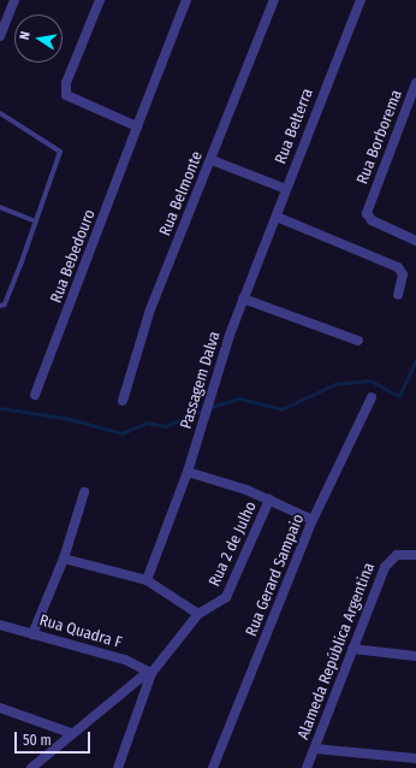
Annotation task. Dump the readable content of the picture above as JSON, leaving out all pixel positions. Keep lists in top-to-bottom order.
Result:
{
  "streets": {
    "street": [
      "Rua Belterra",
      "Rua Borborema",
      "Rua Belmonte",
      "Rua Bebedouro",
      "Passagem Dalva",
      "Rua 2 de Julho",
      "Rua Gerard Sampaio",
      "Rua Quadra F",
      "Alameda República Argentina"
    ]
  },
  "crossings": [
    ["Rua Belterra", "Rua Belmonte"],
    ["Rua Belterra", "Passagem Dalva"],
    ["Passagem Dalva", "Rua 2 de Julho"],
    ["Rua 2 de Julho", "Rua Gerard Sampaio"]
  ],
  "scale_bar": "50 m",
  "north": "left"
}
